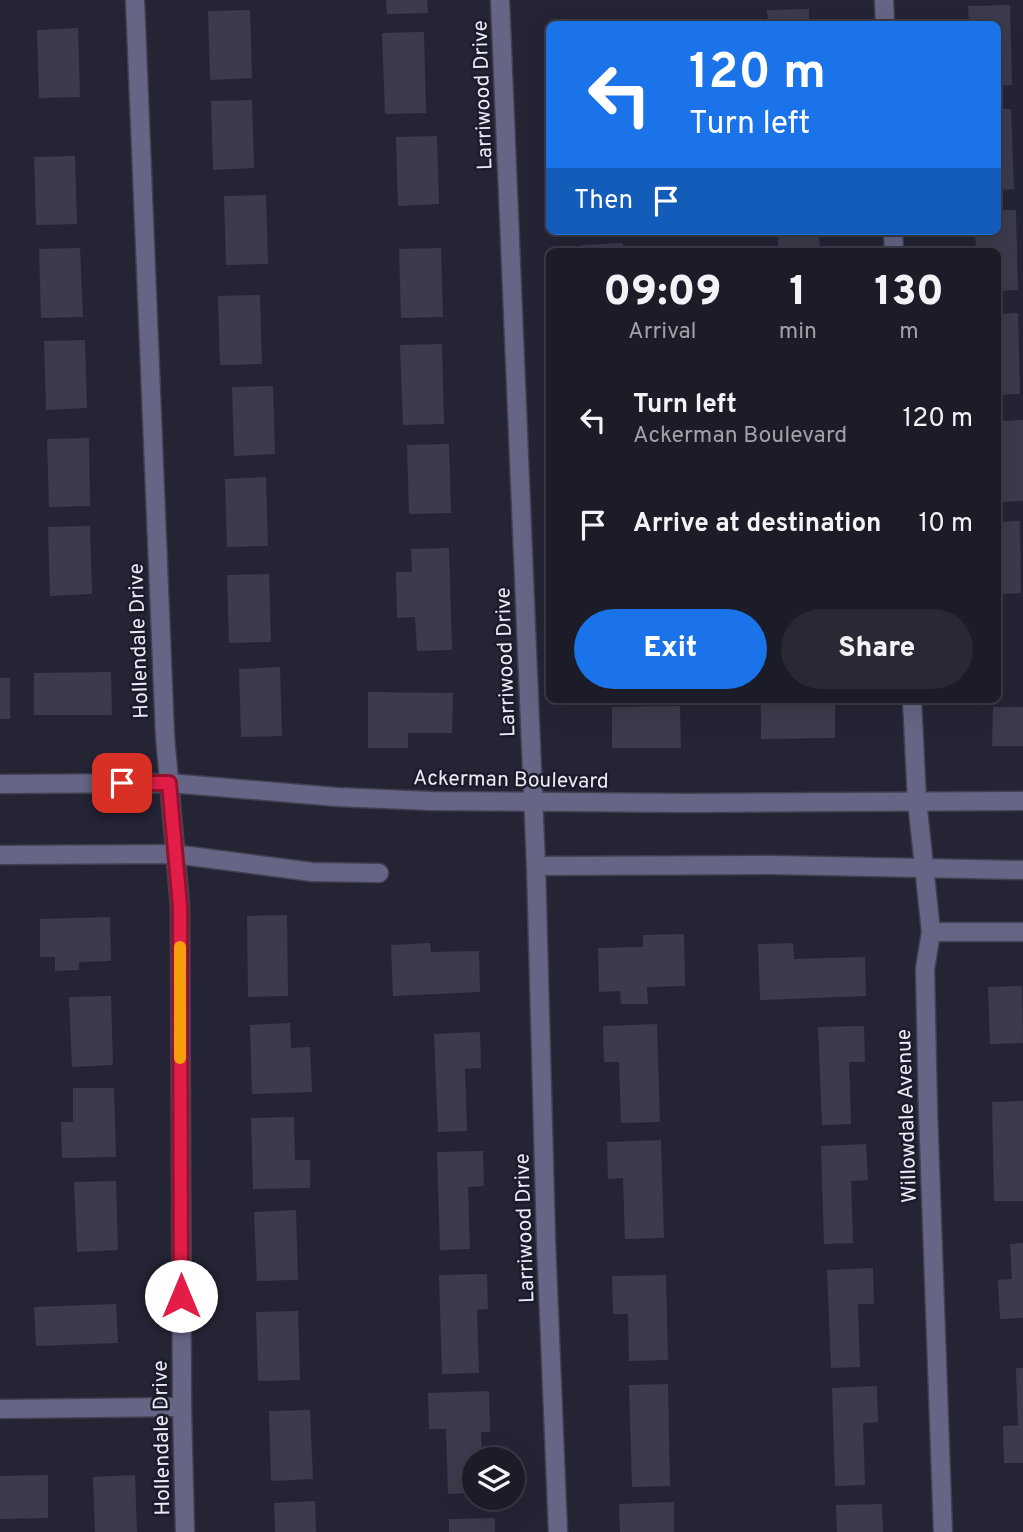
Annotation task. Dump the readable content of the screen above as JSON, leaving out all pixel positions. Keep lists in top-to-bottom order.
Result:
{
  "streets": {
    "street": [
      "Larriwood Drive",
      "Hollendale Drive",
      "Ackerman Boulevard",
      "Willowdale Avenue"
    ]
  },
  "crossings": [
    ["Larriwood Drive", "Ackerman Boulevard"],
    ["Hollendale Drive", "Ackerman Boulevard"],
    ["Ackerman Boulevard", "Willowdale Avenue"]
  ],
  "page": {
    "turn": ["120 m", "Turn left"],
    "then": "Then",
    "eta": [
      "09:09",
      "Arrival",
      "1",
      "min",
      "130",
      "m"
    ],
    "list": [
      {
        "name": "Turn left",
        "note": "Ackerman Boulevard",
        "value": "120 m"
      },
      {
        "name": "Arrive at destination",
        "value": "10 m"
      }
    ],
    "buttons": ["Exit", "Share"]
  }
}
